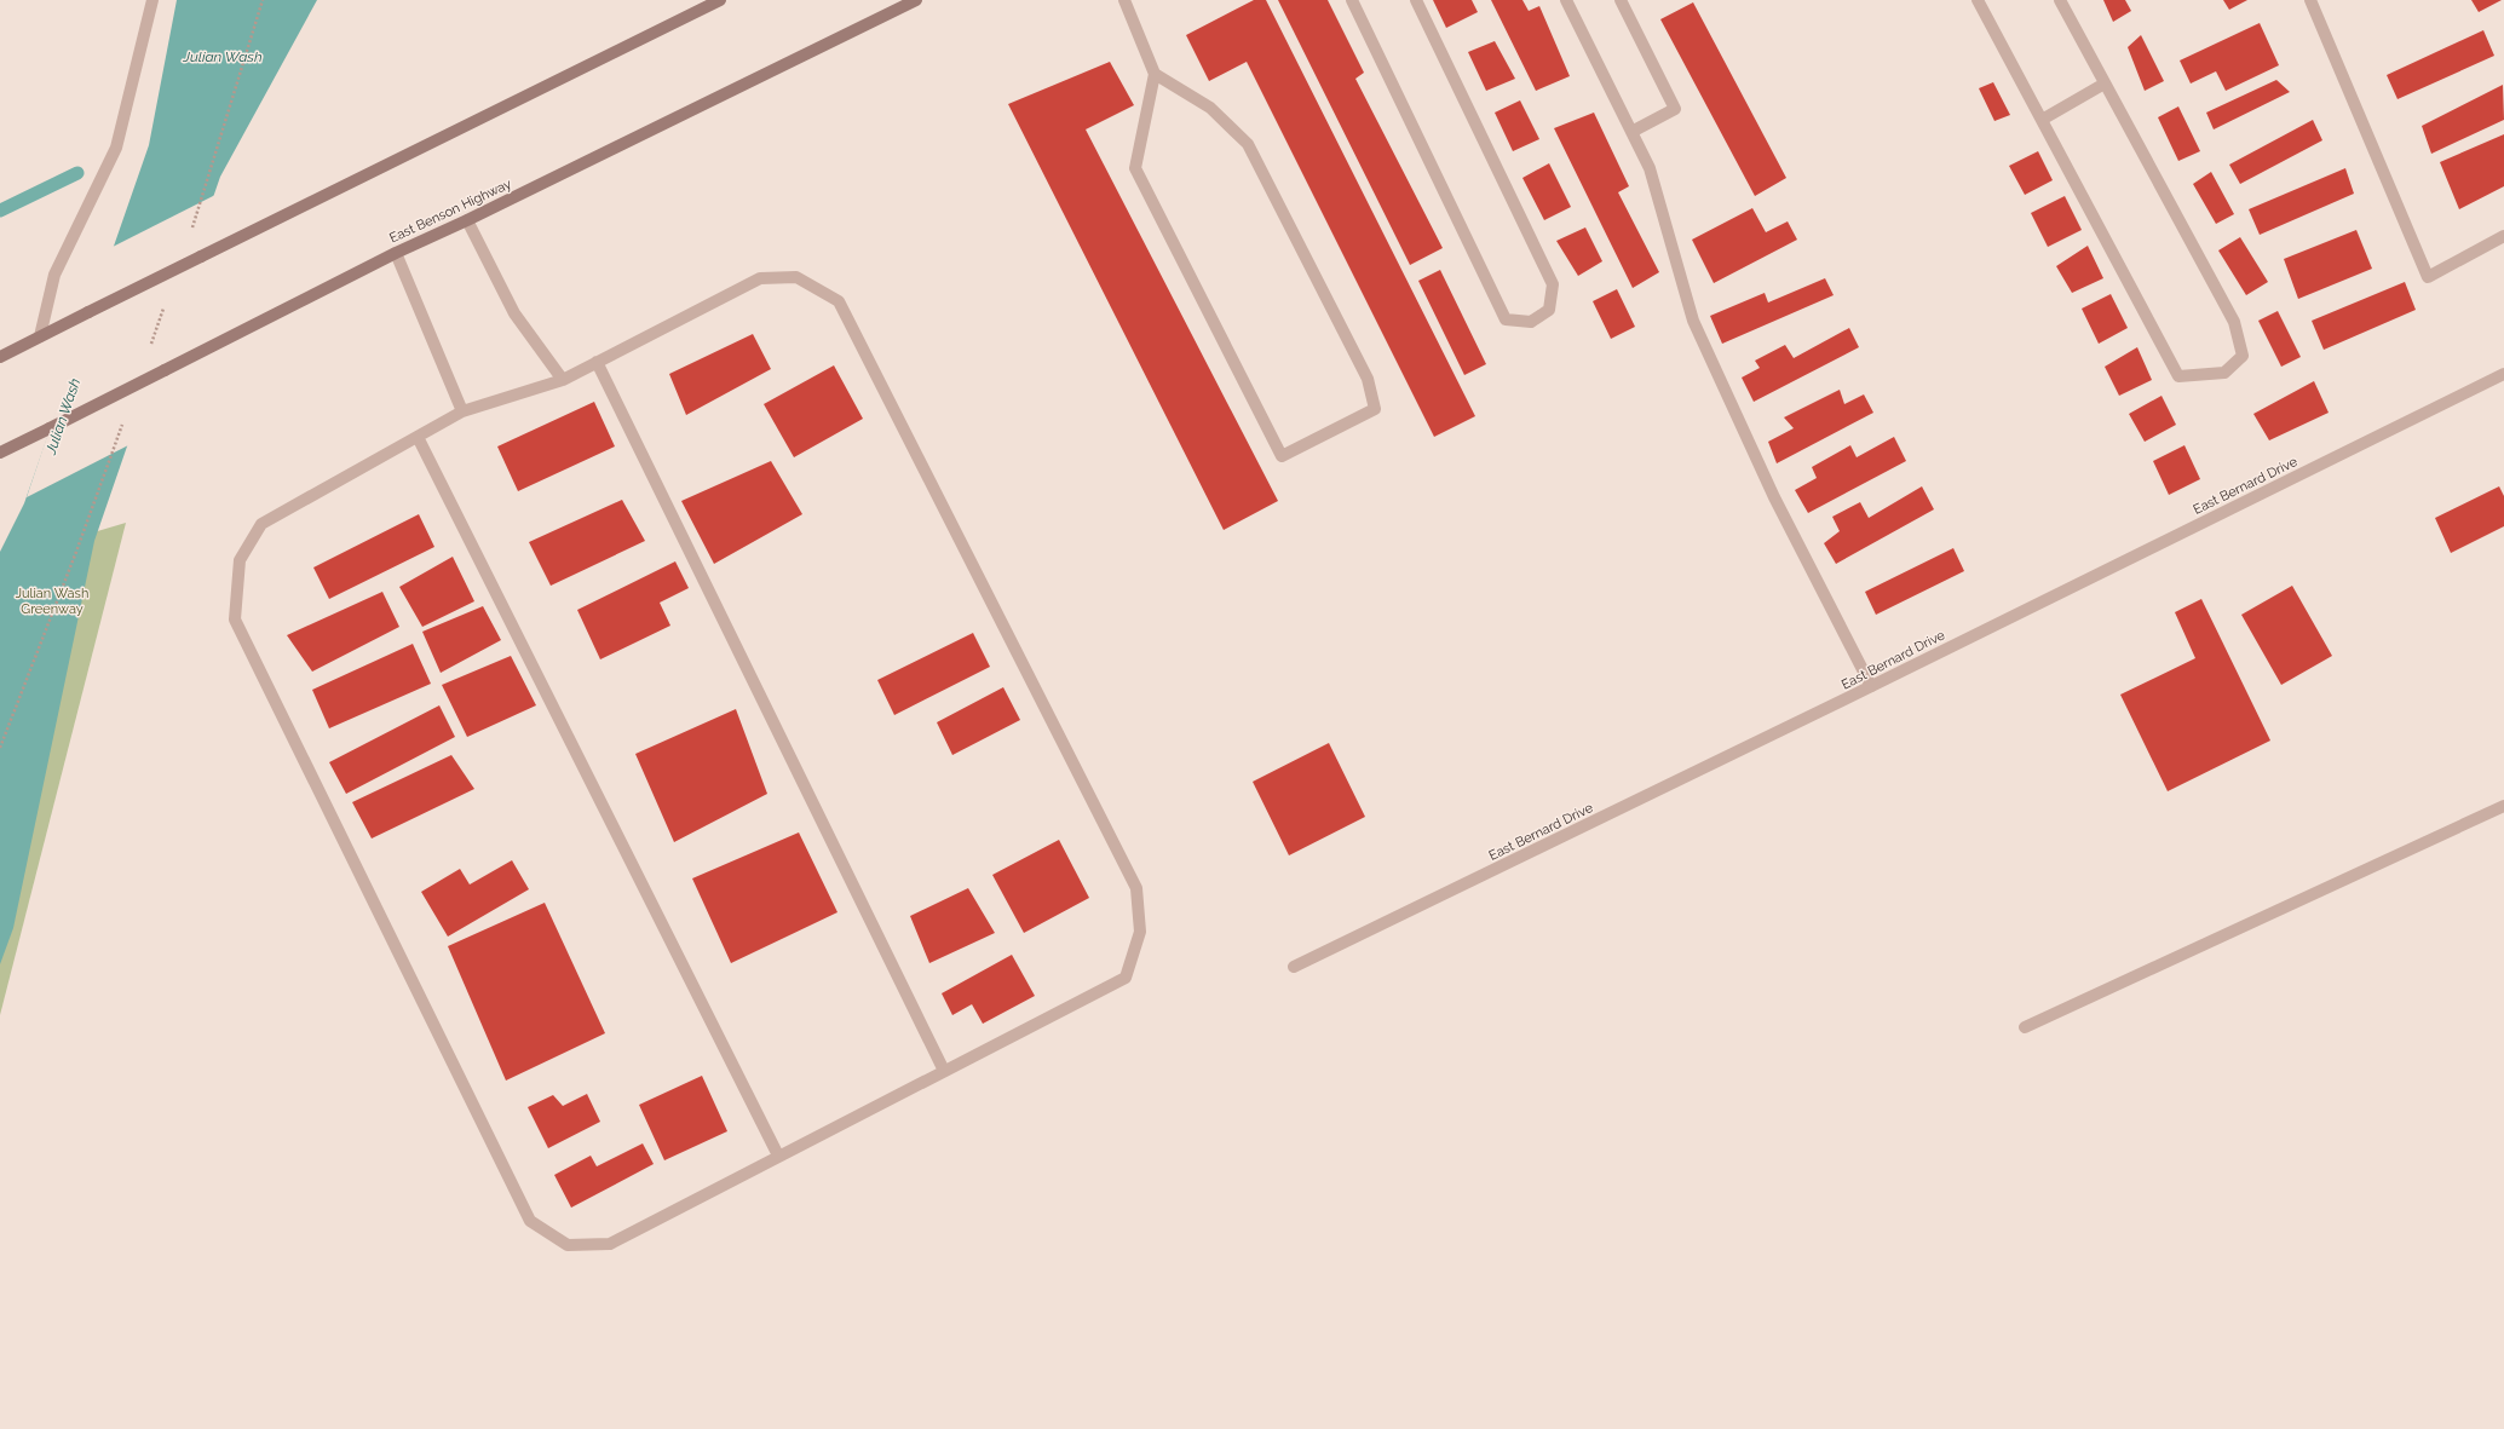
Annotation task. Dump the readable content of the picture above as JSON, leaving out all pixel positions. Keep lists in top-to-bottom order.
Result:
{
  "streets": {
    "main road": ["East Benson Highway"],
    "street": ["East Bernard Drive"]
  },
  "water": ["Julian Wash"],
  "parks": ["Julian Wash Greenway"]
}
